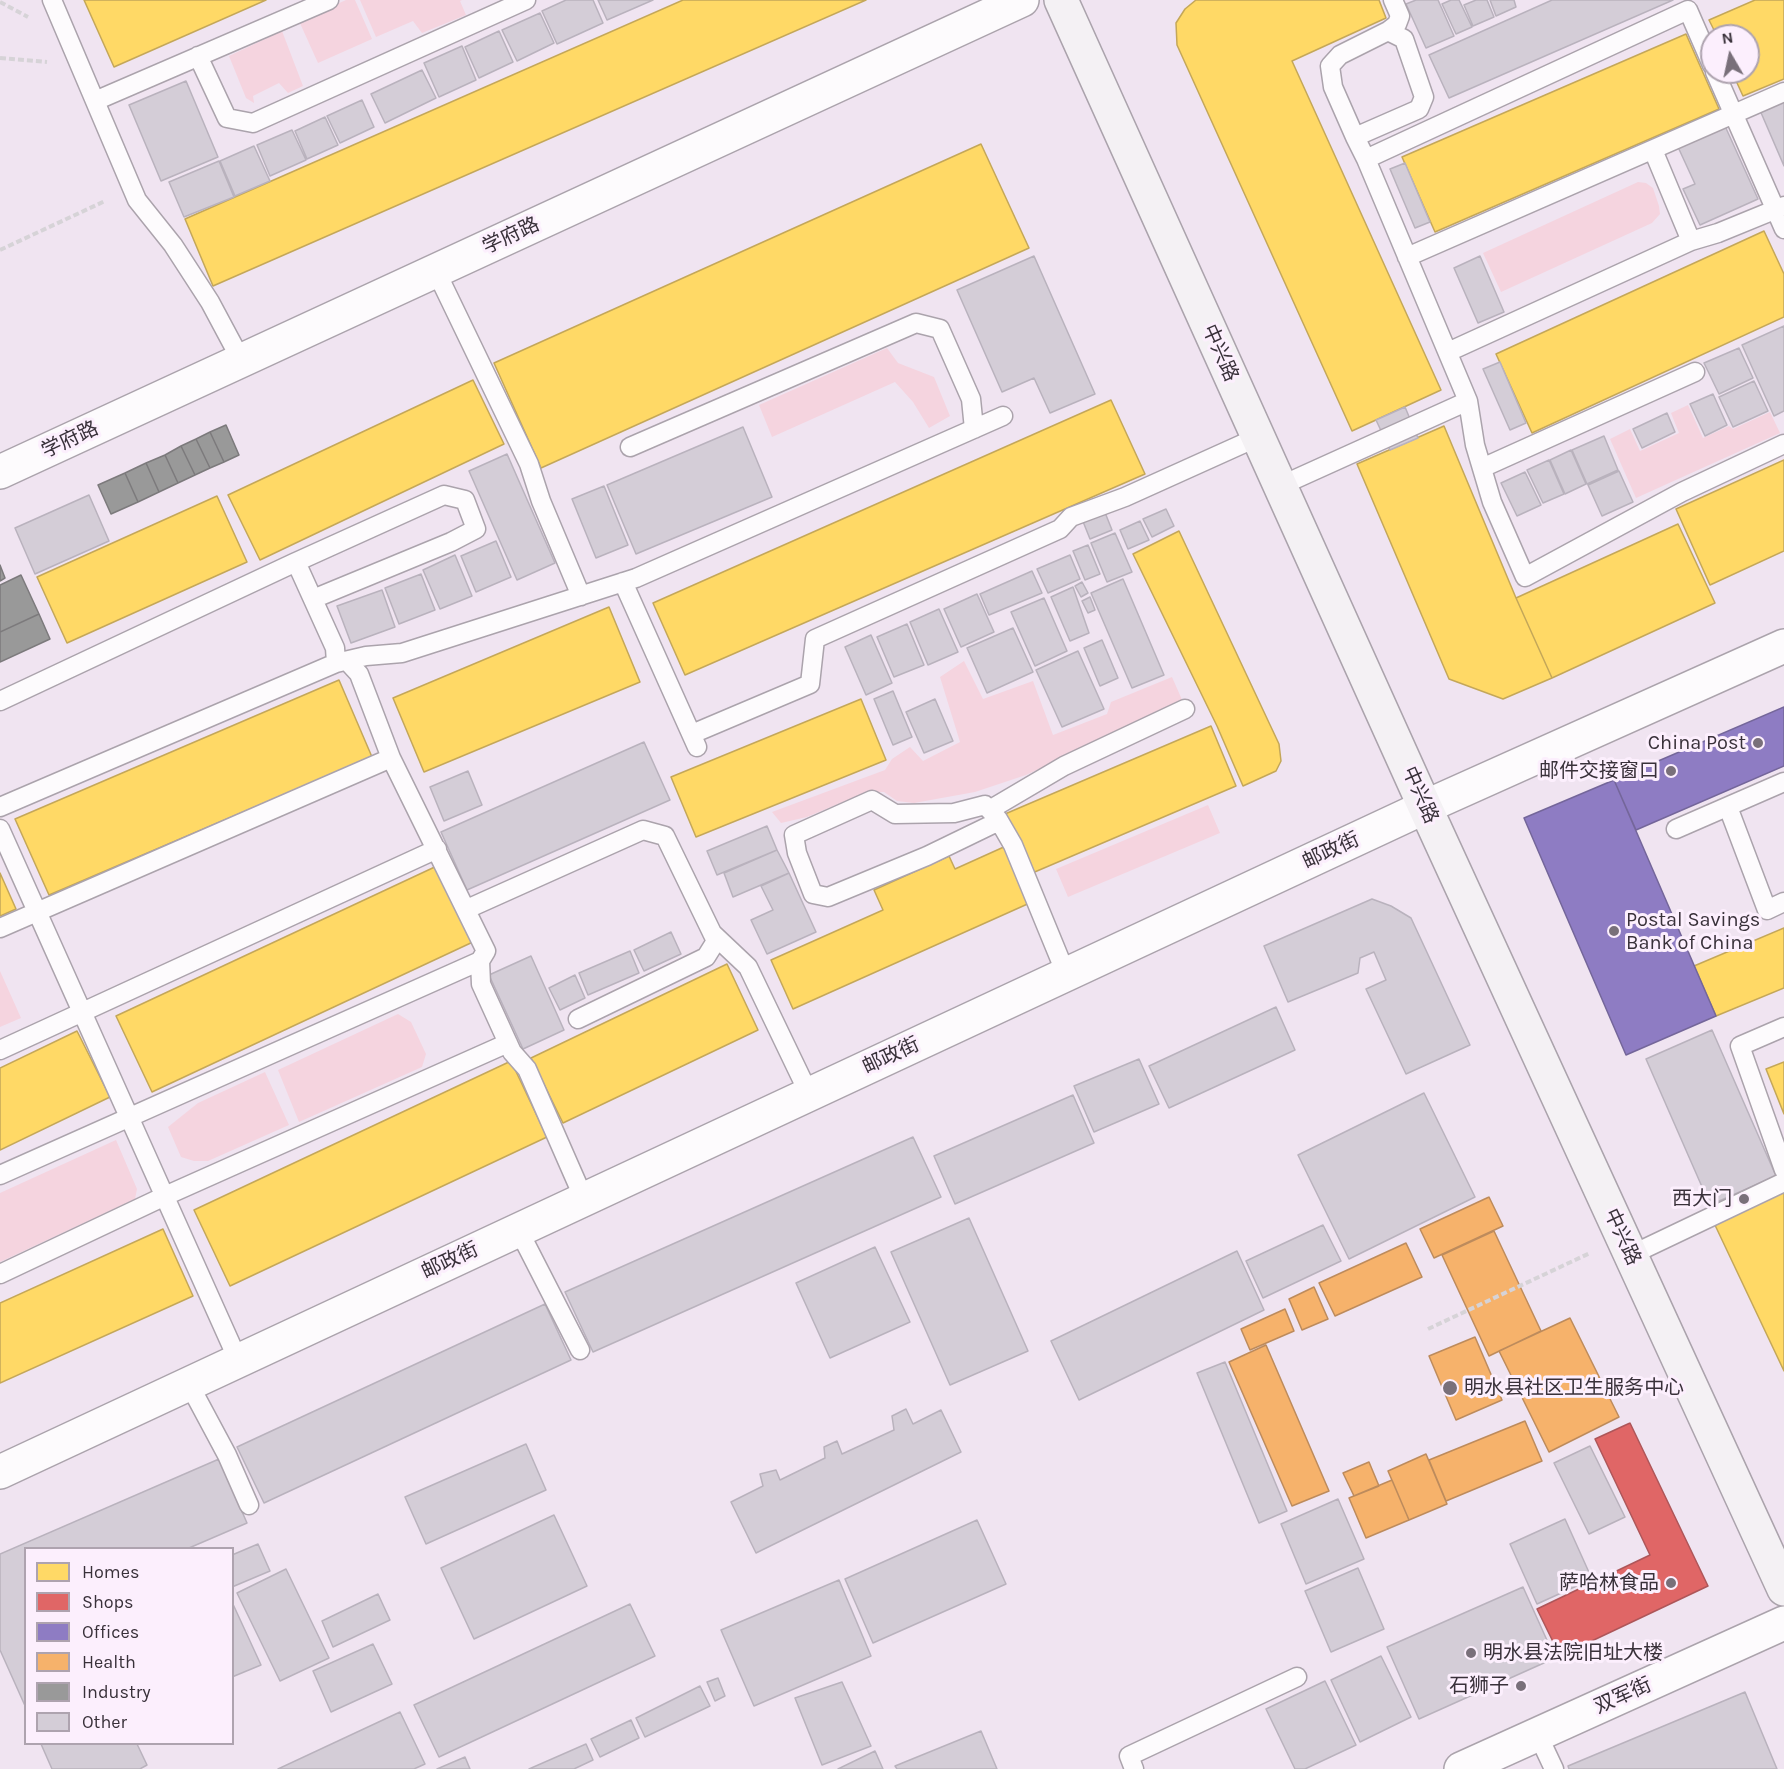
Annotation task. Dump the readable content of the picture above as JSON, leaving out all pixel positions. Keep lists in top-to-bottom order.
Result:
{
  "streets": {
    "main road": ["中兴路"],
    "street": ["学府路", "邮政街", "双军街"]
  },
  "crossings": [
    ["中兴路", "邮政街"]
  ],
  "places": [
    "China Post",
    "邮件交接窗口",
    "Postal Savings Bank of China",
    "西大门",
    "明水县社区卫生服务中心",
    "萨哈林食品",
    "明水县法院旧址大楼",
    "石狮子"
  ],
  "legend": [
    "Homes",
    "Shops",
    "Offices",
    "Health",
    "Industry",
    "Other"
  ],
  "north": "top"
}
